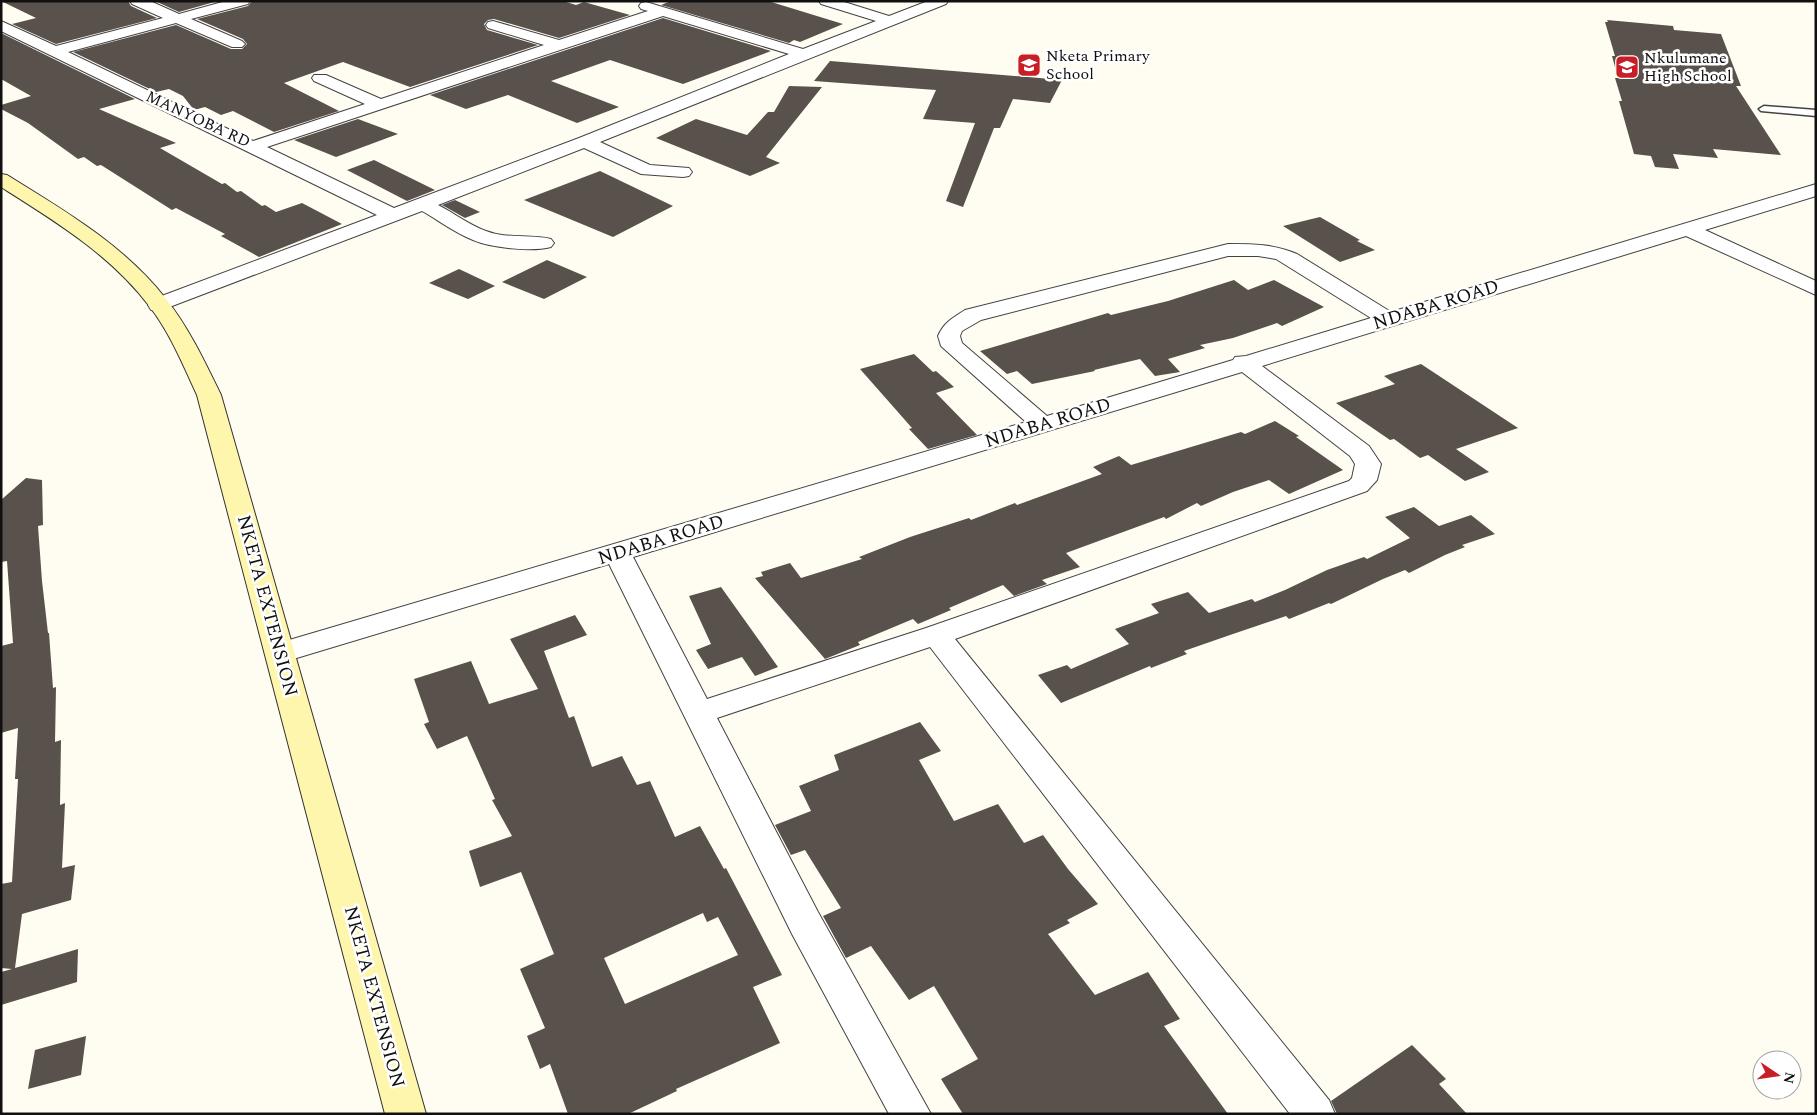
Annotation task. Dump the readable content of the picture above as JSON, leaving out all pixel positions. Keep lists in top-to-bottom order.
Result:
{
  "streets": {
    "street": ["MANYOBA RD", "NDABA ROAD", "NKETA EXTENSION"]
  },
  "crossings": [
    ["NDABA ROAD", "NKETA EXTENSION"]
  ],
  "places": {
    "school or university": ["Nketa Primary School", "Nkulumane High School"]
  },
  "north": "right"
}
